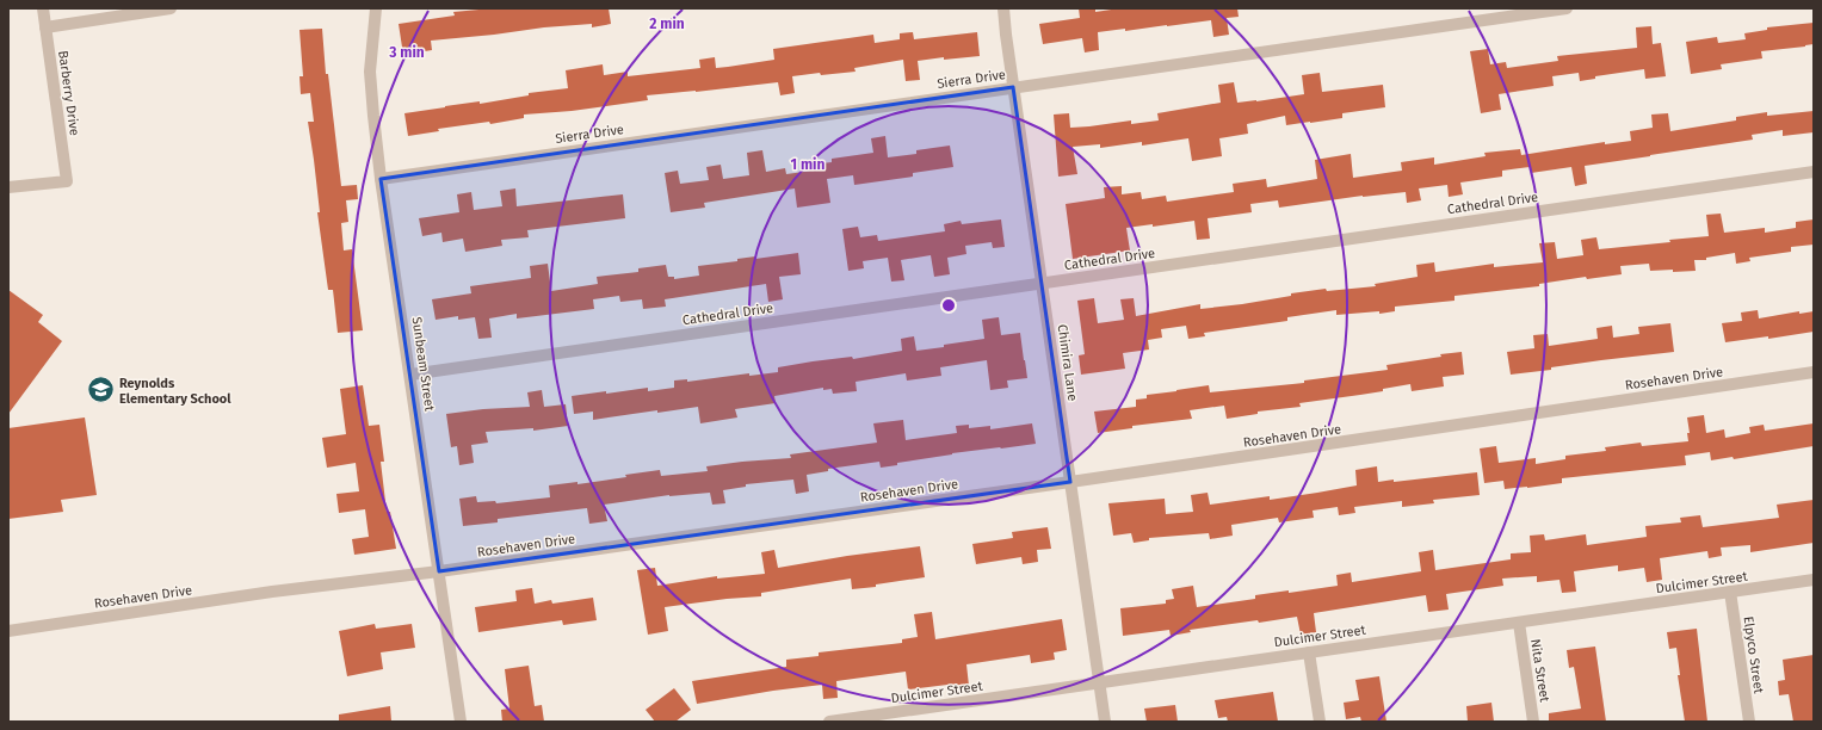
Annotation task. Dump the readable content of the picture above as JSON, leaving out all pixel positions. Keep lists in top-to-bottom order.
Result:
{
  "streets": {
    "street": [
      "Sierra Drive",
      "Barberry Drive",
      "Cathedral Drive",
      "Chimira Lane",
      "Sunbeam Street",
      "Rosehaven Drive",
      "Dulcimer Street",
      "Elpyco Street",
      "Nita Street"
    ]
  },
  "crossings": [
    ["Sierra Drive", "Chimira Lane"],
    ["Sierra Drive", "Sunbeam Street"],
    ["Cathedral Drive", "Chimira Lane"],
    ["Cathedral Drive", "Sunbeam Street"],
    ["Chimira Lane", "Rosehaven Drive"],
    ["Chimira Lane", "Dulcimer Street"],
    ["Sunbeam Street", "Rosehaven Drive"],
    ["Dulcimer Street", "Elpyco Street"],
    ["Dulcimer Street", "Nita Street"]
  ],
  "places": {
    "school or university": ["Reynolds Elementary School"]
  },
  "rings": ["2 min", "3 min", "1 min"]
}
